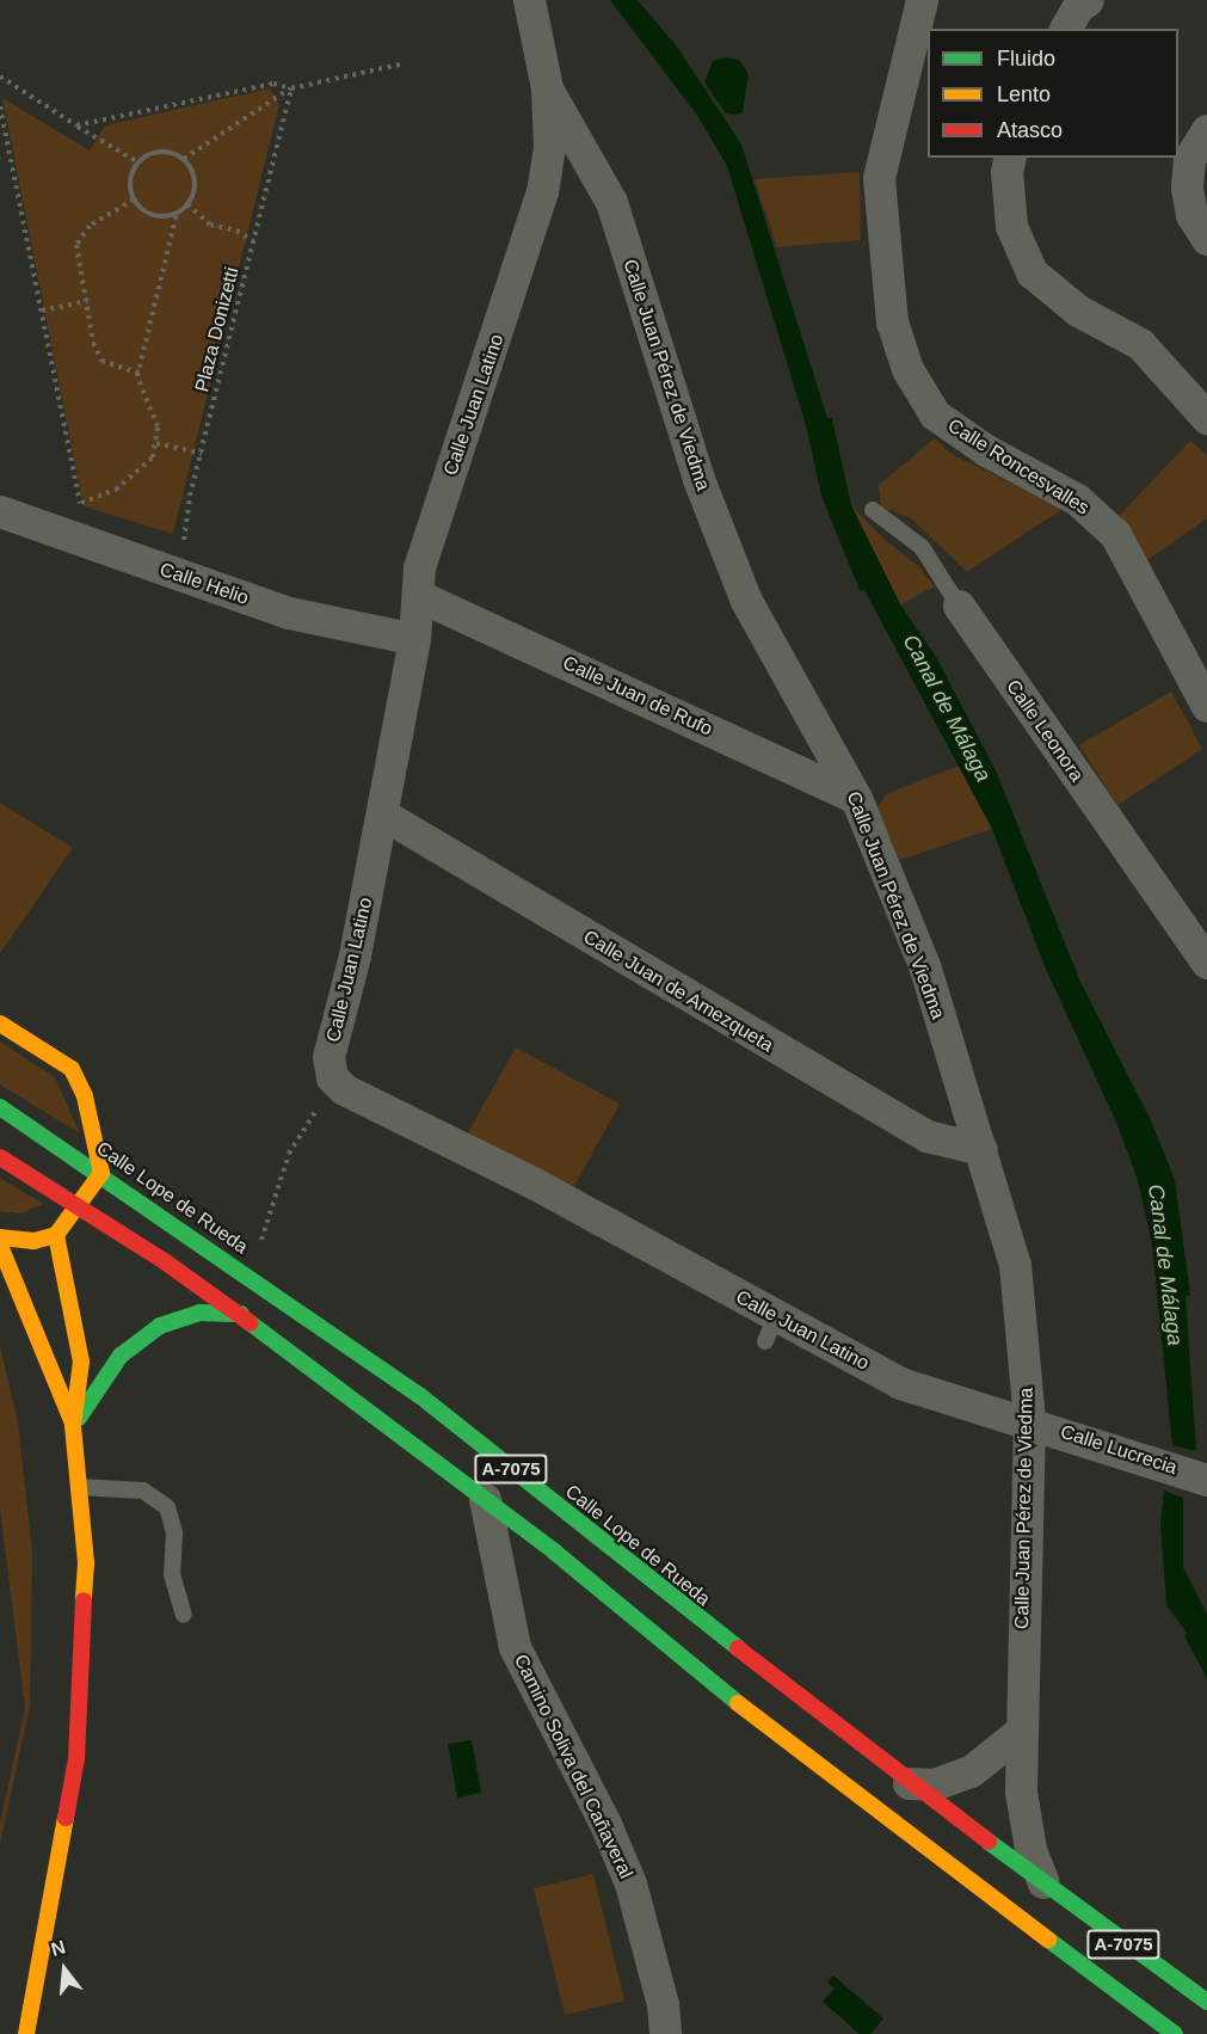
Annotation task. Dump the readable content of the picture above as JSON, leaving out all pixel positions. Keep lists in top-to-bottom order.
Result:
{
  "streets": {
    "main road": ["Calle Lope de Rueda", "A-7075"],
    "street": [
      "Calle Juan Pérez de Viedma",
      "Calle Juan Latino",
      "Calle Roncesvalles",
      "Calle Helio",
      "Calle Juan de Rufo",
      "Calle Leonora",
      "Calle Juan de Amezqueta",
      "Calle Lucrecia",
      "Camino Soliva del Cañaveral"
    ],
    "path": ["Plaza Donizetti"]
  },
  "crossings": [
    ["Plaza Donizetti", "Calle Helio"],
    ["Calle Juan Pérez de Viedma", "Calle Juan Latino"],
    ["Calle Juan Pérez de Viedma", "Calle Juan de Rufo"],
    ["Calle Juan Pérez de Viedma", "Calle Juan de Amezqueta"],
    ["Calle Juan Pérez de Viedma", "Calle Lope de Rueda"],
    ["Calle Juan Pérez de Viedma", "Calle Lucrecia"],
    ["Calle Juan Latino", "Calle Helio"],
    ["Calle Juan Latino", "Calle Juan de Rufo"],
    ["Calle Juan Latino", "Calle Juan de Amezqueta"],
    ["Calle Juan Latino", "Calle Lucrecia"],
    ["A-7075", "Camino Soliva del Cañaveral"]
  ],
  "water": ["Canal de Málaga"],
  "legend": ["Fluido", "Lento", "Atasco"],
  "north": "top"
}
